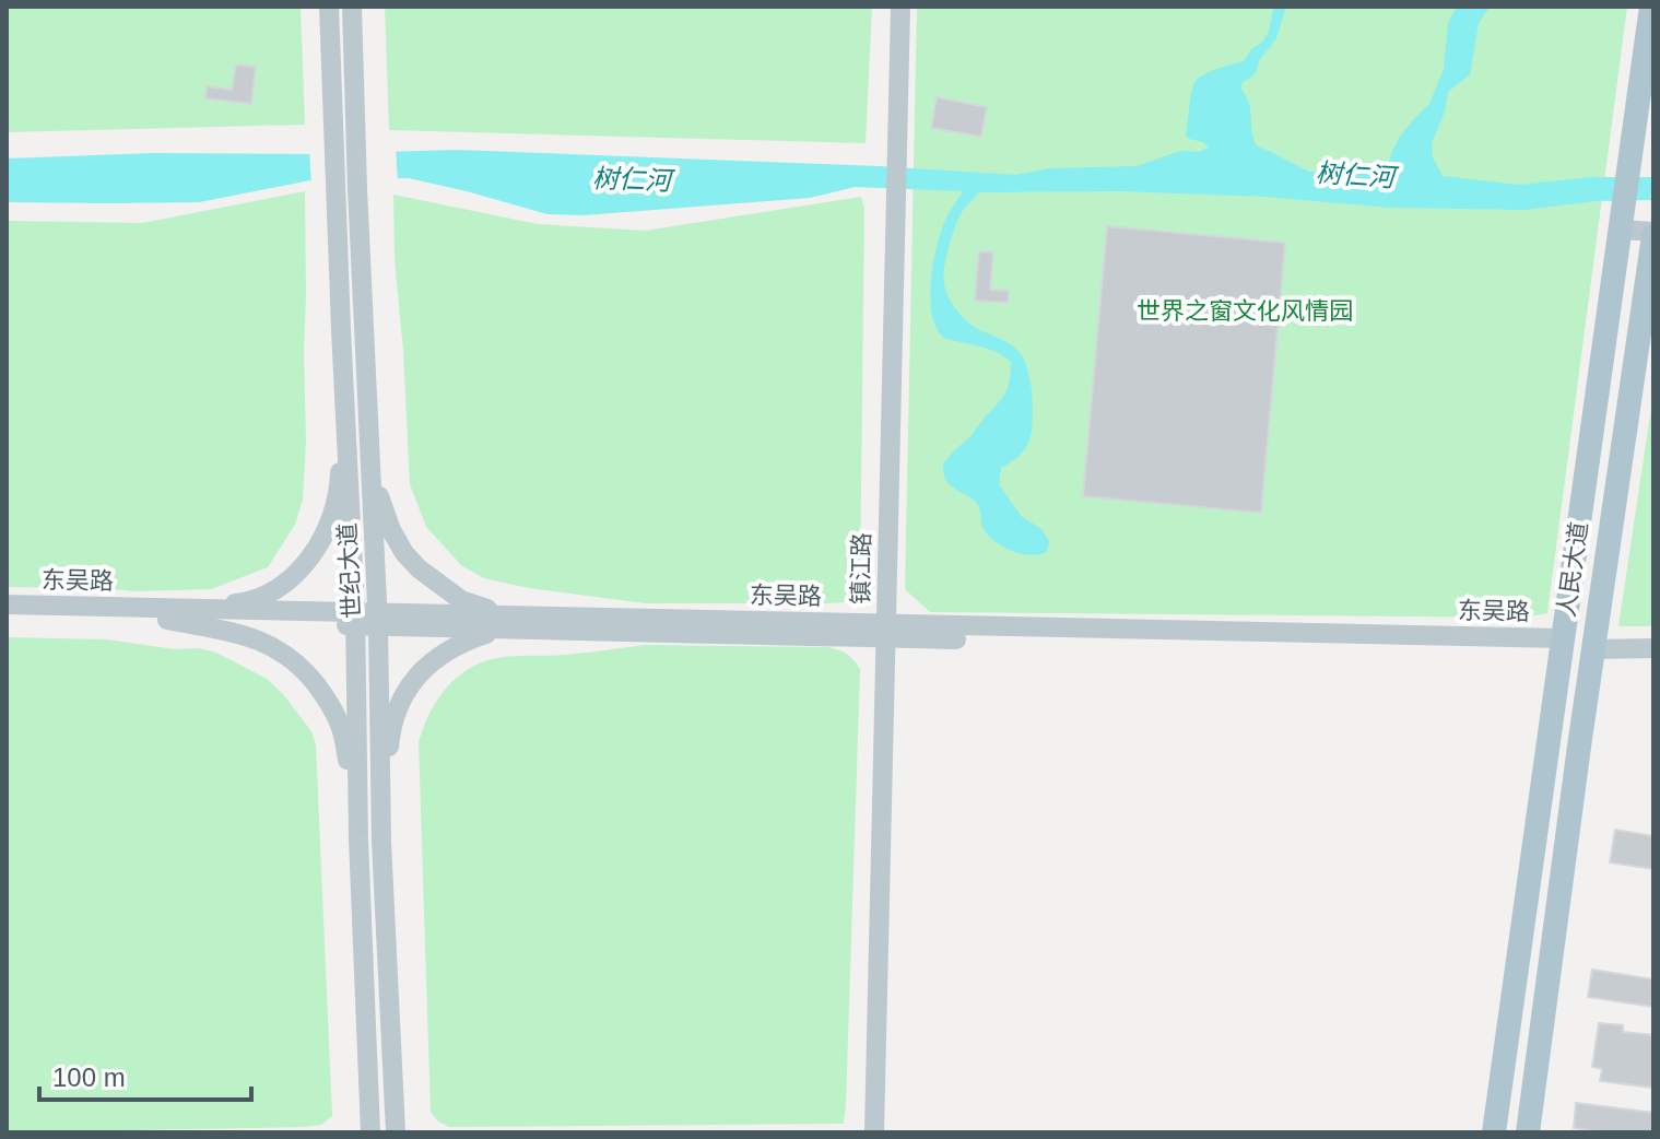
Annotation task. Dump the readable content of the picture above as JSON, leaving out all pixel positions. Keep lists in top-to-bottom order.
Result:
{
  "streets": {
    "main road": ["人民大道"],
    "street": ["镇江路", "世纪大道", "东吴路"]
  },
  "crossings": [
    ["镇江路", "东吴路"],
    ["人民大道", "东吴路"],
    ["世纪大道", "东吴路"]
  ],
  "water": ["树仁河"],
  "parks": ["世界之窗文化风情园"],
  "scale_bar": "100 m"
}
